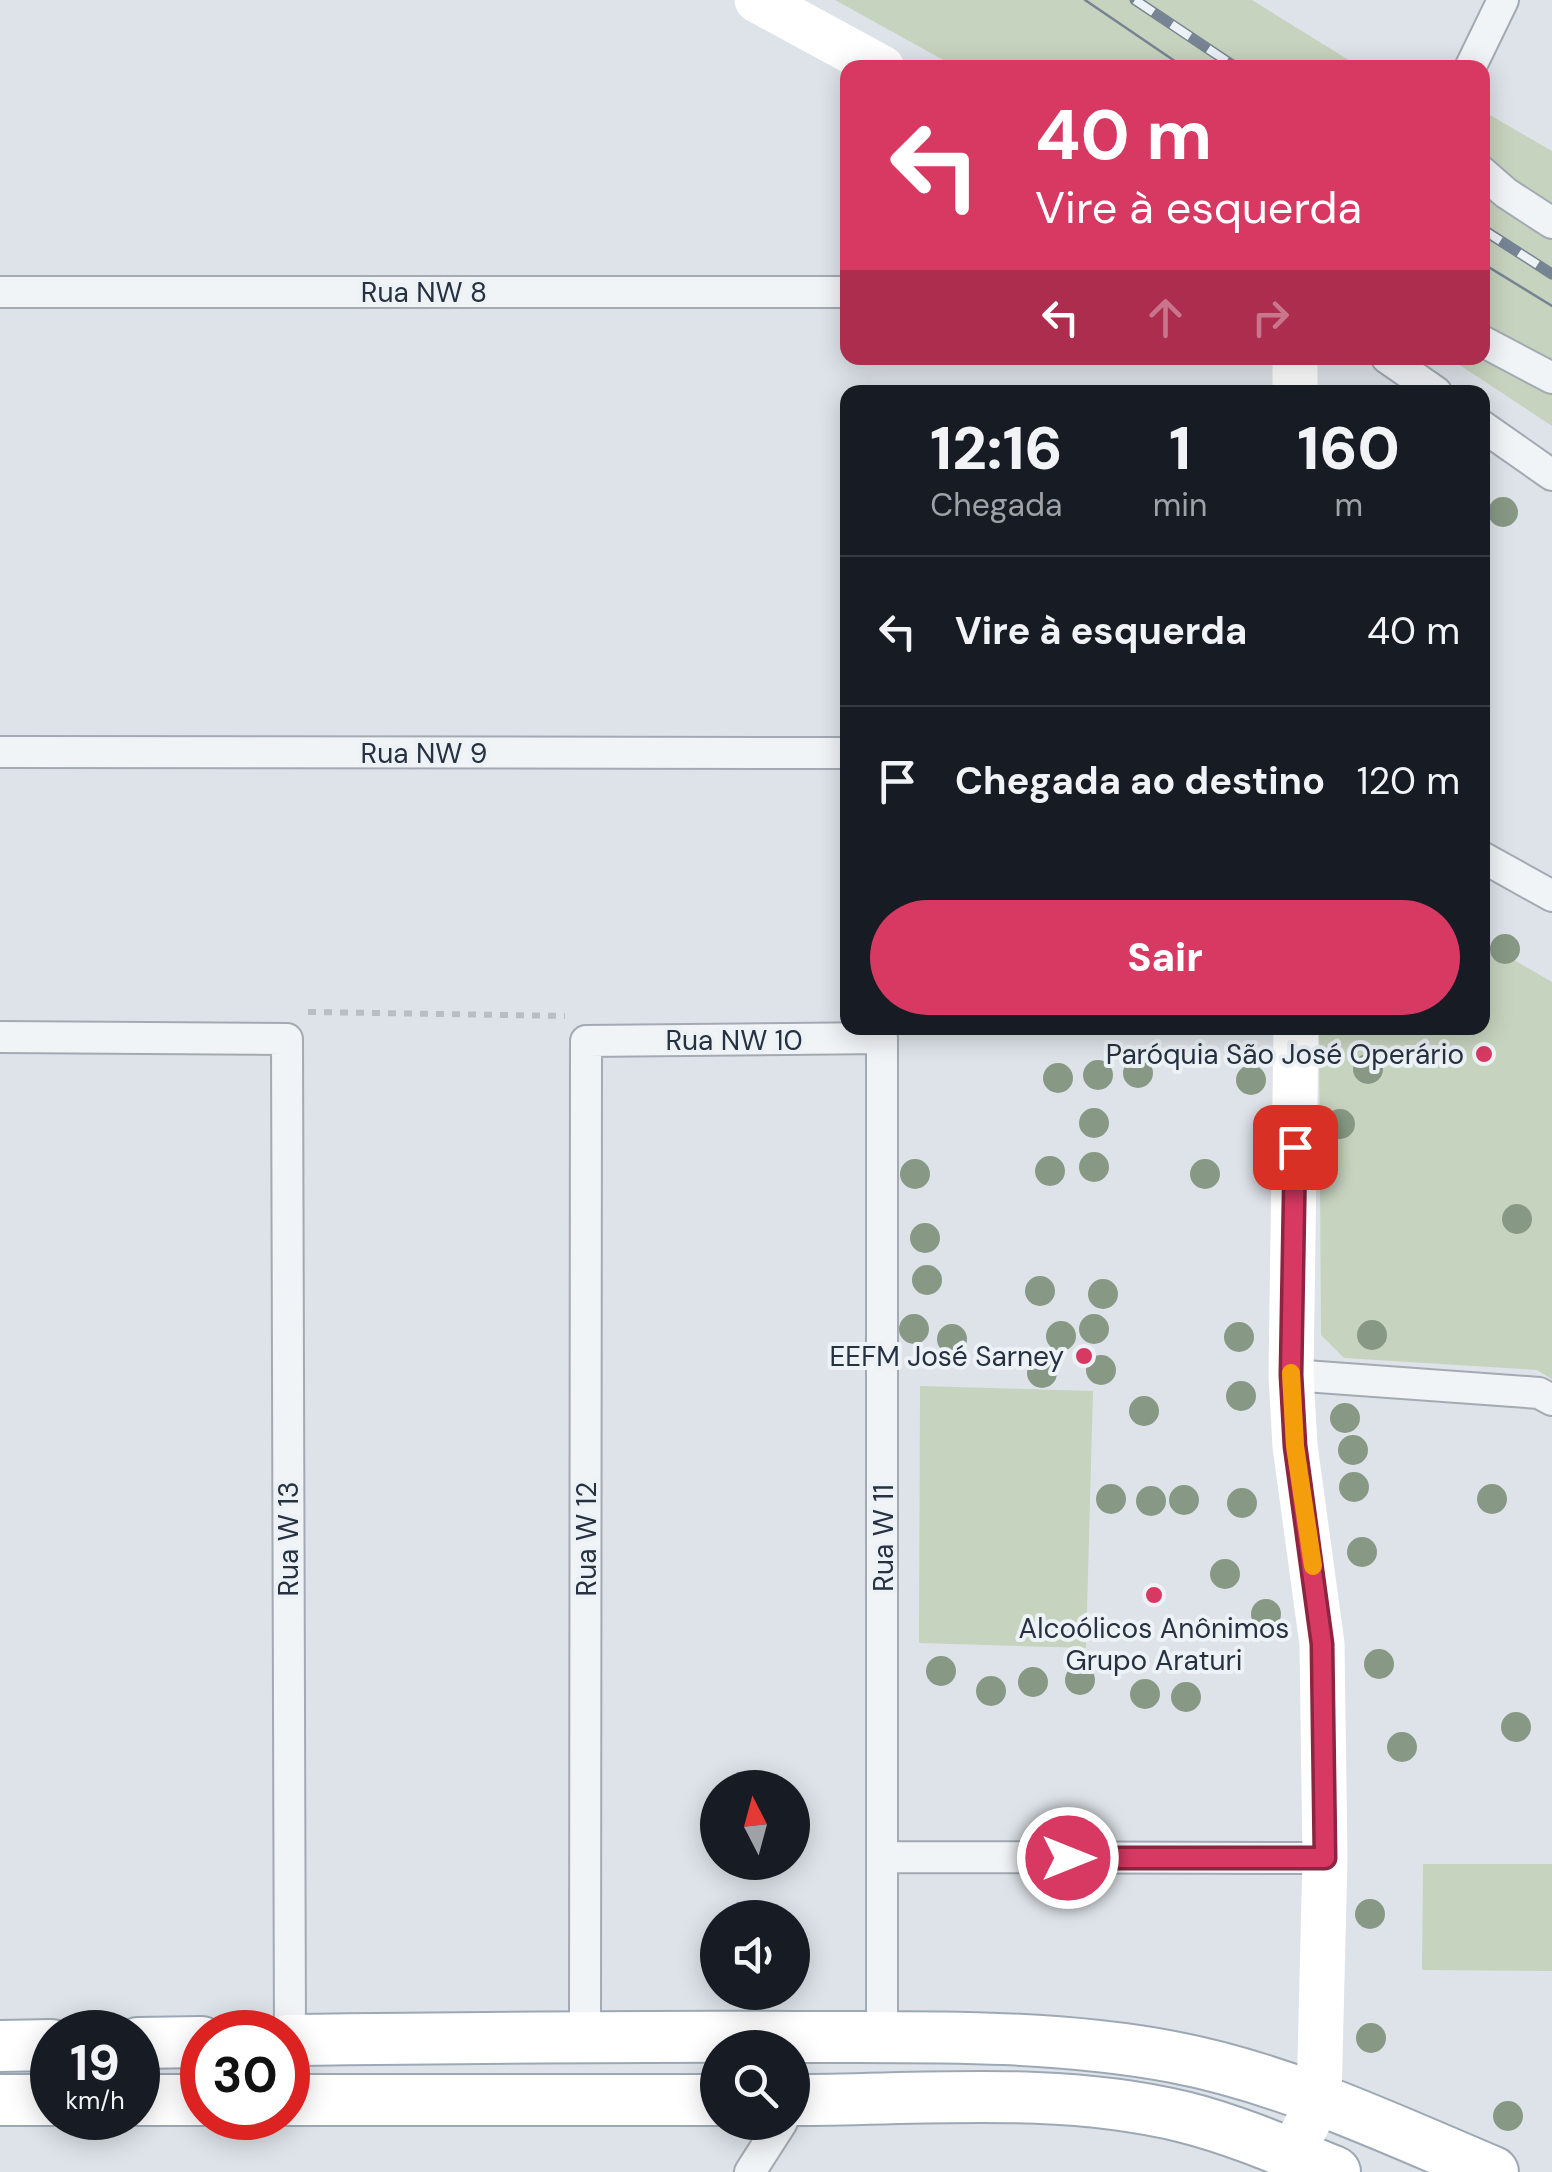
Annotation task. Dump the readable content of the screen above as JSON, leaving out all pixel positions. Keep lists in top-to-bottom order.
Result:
{
  "streets": {
    "street": [
      "Rua NW 8",
      "Rua NW 9",
      "Rua NW 10",
      "Rua W 11",
      "Rua W 13",
      "Rua W 12"
    ]
  },
  "crossings": [
    ["Rua NW 10", "Rua W 11"],
    ["Rua NW 10", "Rua W 12"]
  ],
  "places": ["Paróquia São José Operário", "EEFM José Sarney", "Alcoólicos Anônimos Grupo Araturi"],
  "north": "top",
  "page": {
    "turn": ["40 m", "Vire à esquerda"],
    "eta": [
      "12:16",
      "Chegada",
      "1",
      "min",
      "160",
      "m"
    ],
    "list": [
      {
        "name": "Vire à esquerda",
        "value": "40 m"
      },
      {
        "name": "Chegada ao destino",
        "value": "120 m"
      }
    ],
    "buttons": "Sair",
    "speed": "19 km/h",
    "limit": "30"
  }
}
